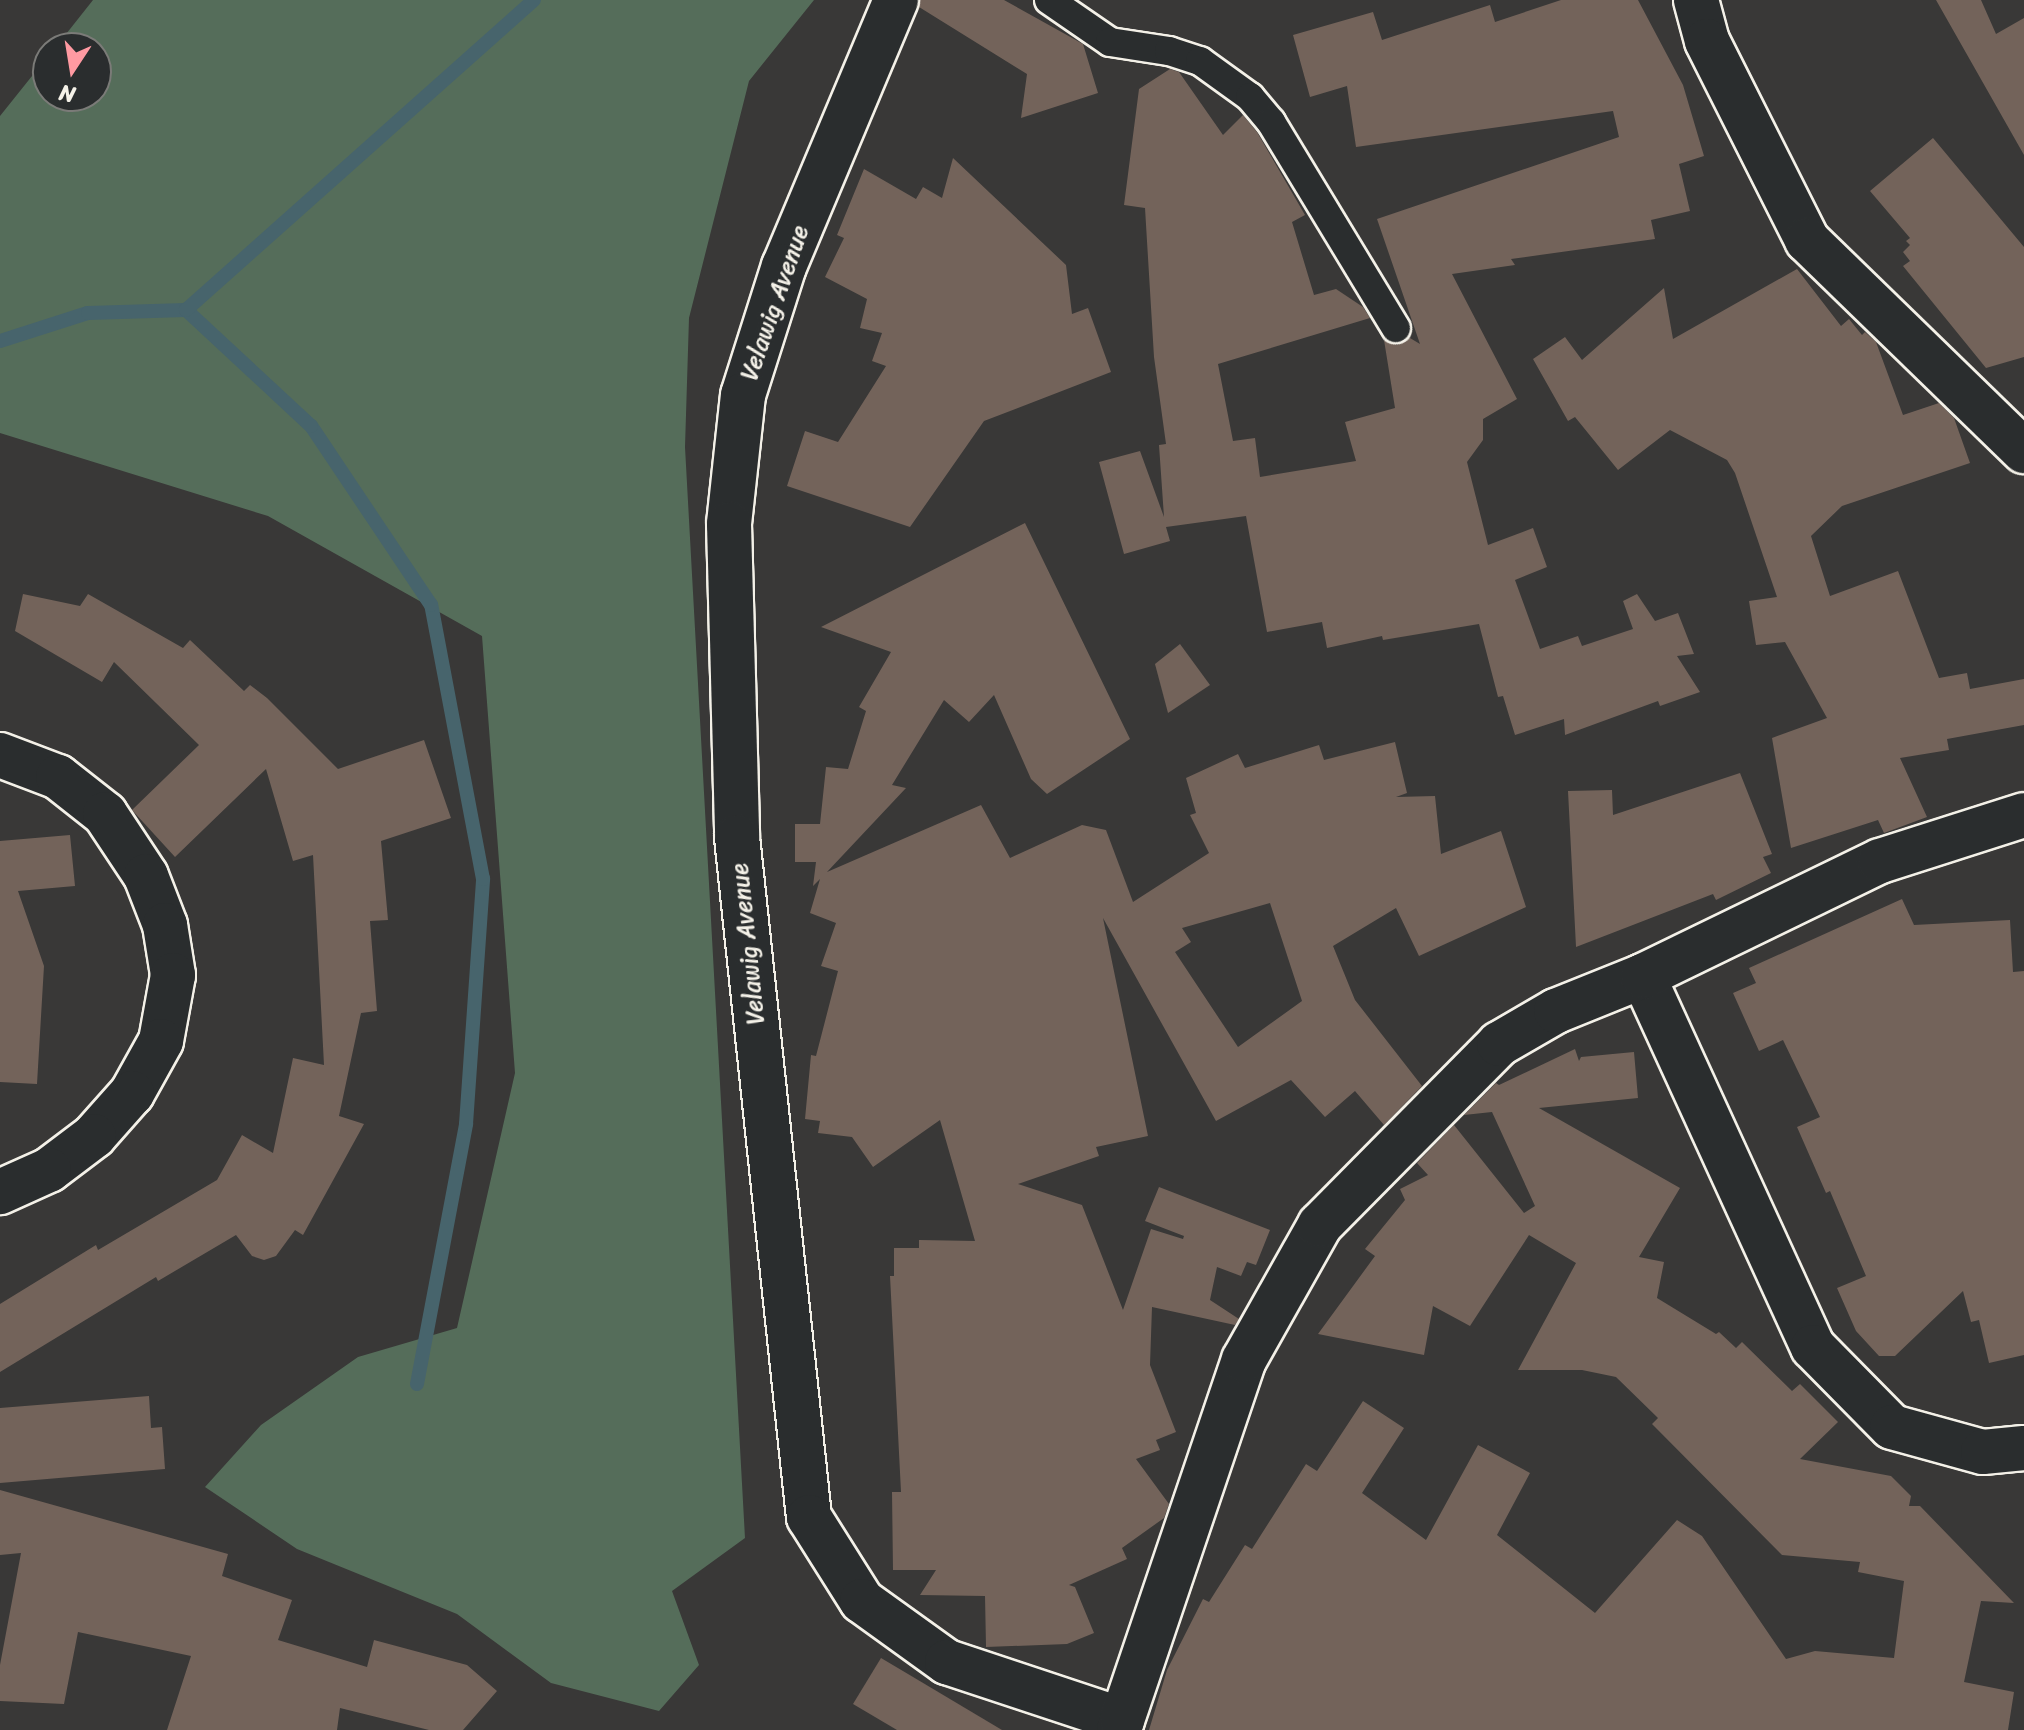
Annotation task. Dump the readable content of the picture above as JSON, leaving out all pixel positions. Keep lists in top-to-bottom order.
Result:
{
  "streets": {
    "street": ["Velawig Avenue"]
  },
  "north": "bottom"
}
